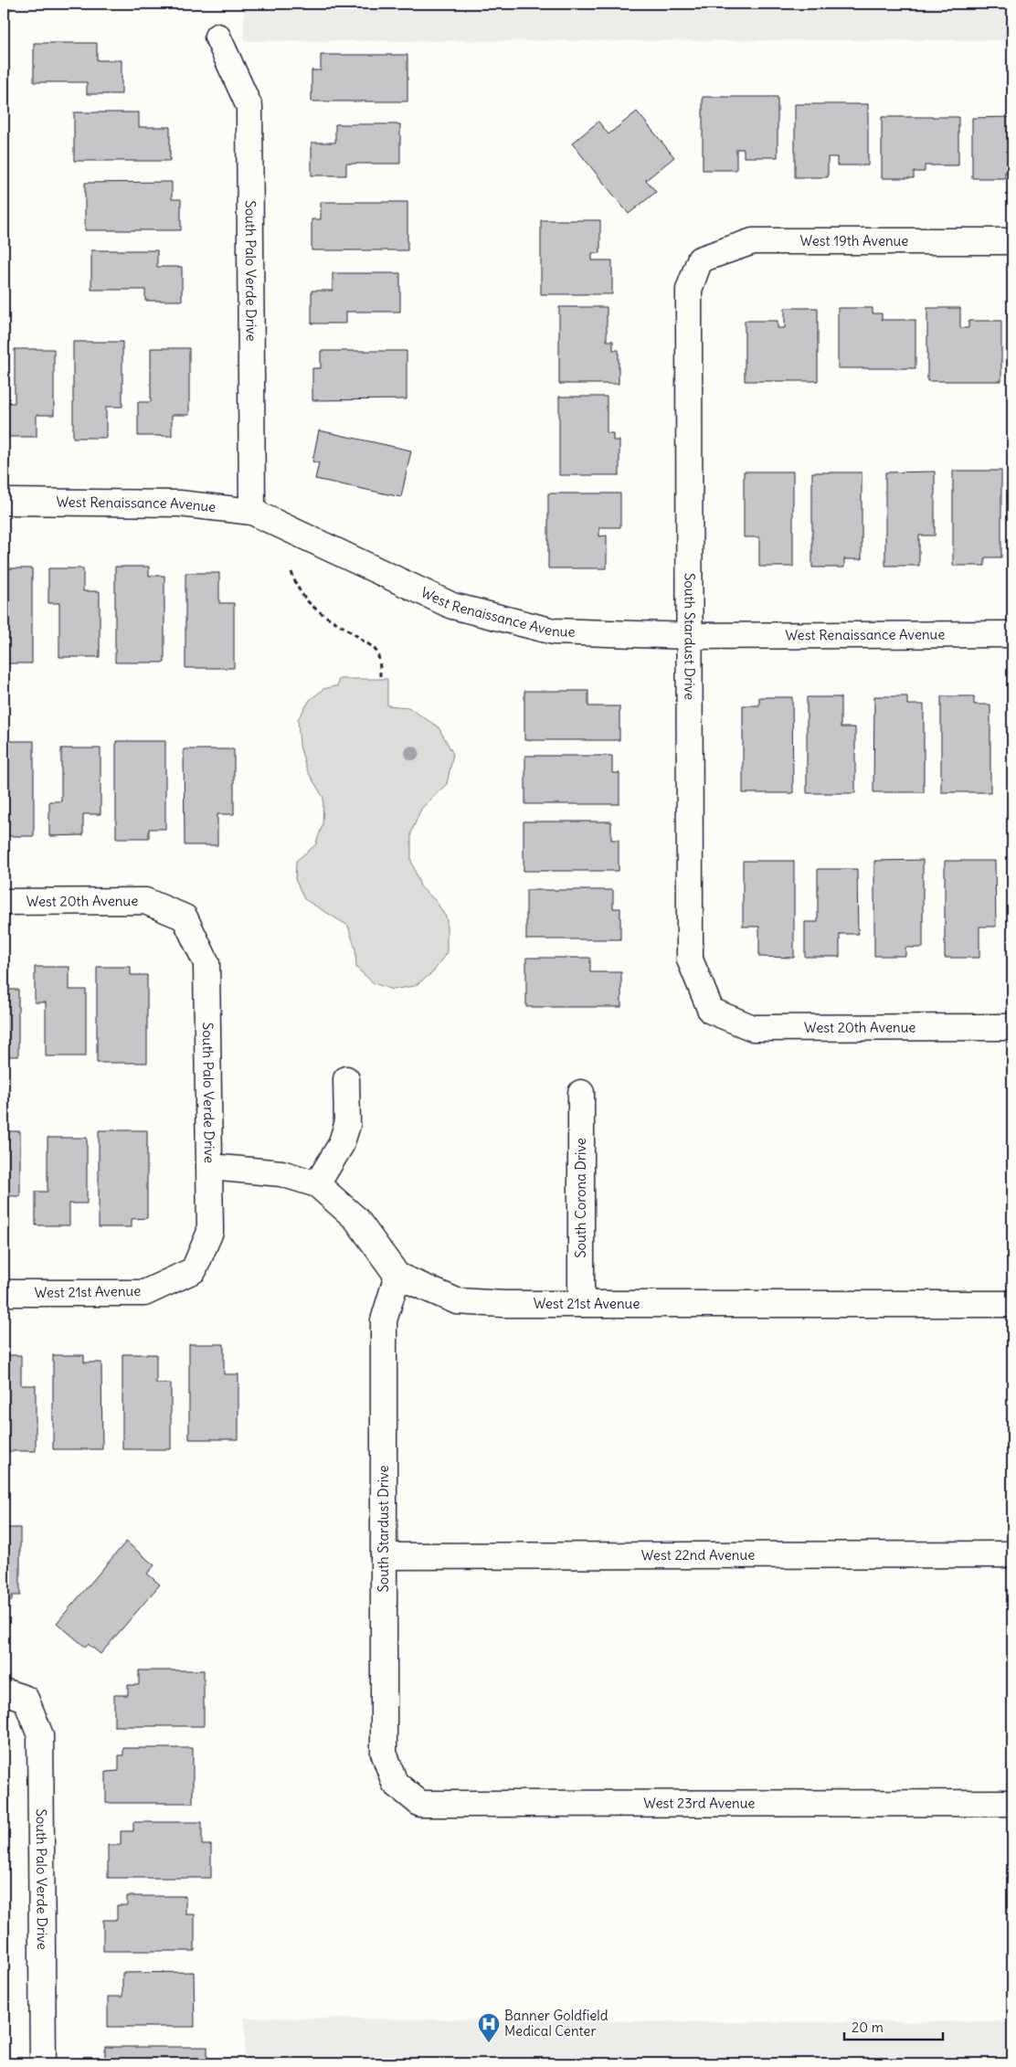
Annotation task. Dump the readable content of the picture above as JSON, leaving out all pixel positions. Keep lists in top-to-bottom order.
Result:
{
  "streets": {
    "street": [
      "West 19th Avenue",
      "South Palo Verde Drive",
      "West Renaissance Avenue",
      "South Stardust Drive",
      "West 20th Avenue",
      "South Corona Drive",
      "West 21st Avenue",
      "West 22nd Avenue",
      "West 23rd Avenue"
    ]
  },
  "crossings": [
    ["West 19th Avenue", "South Stardust Drive"],
    ["South Palo Verde Drive", "West Renaissance Avenue"],
    ["South Palo Verde Drive", "West 20th Avenue"],
    ["South Palo Verde Drive", "West 21st Avenue"],
    ["West Renaissance Avenue", "South Stardust Drive"],
    ["South Stardust Drive", "West 20th Avenue"],
    ["South Stardust Drive", "West 21st Avenue"],
    ["South Stardust Drive", "West 22nd Avenue"],
    ["South Stardust Drive", "West 23rd Avenue"],
    ["South Corona Drive", "West 21st Avenue"]
  ],
  "places": {
    "hospital": ["Banner Goldfield Medical Center"]
  },
  "scale_bar": "20 m"
}
